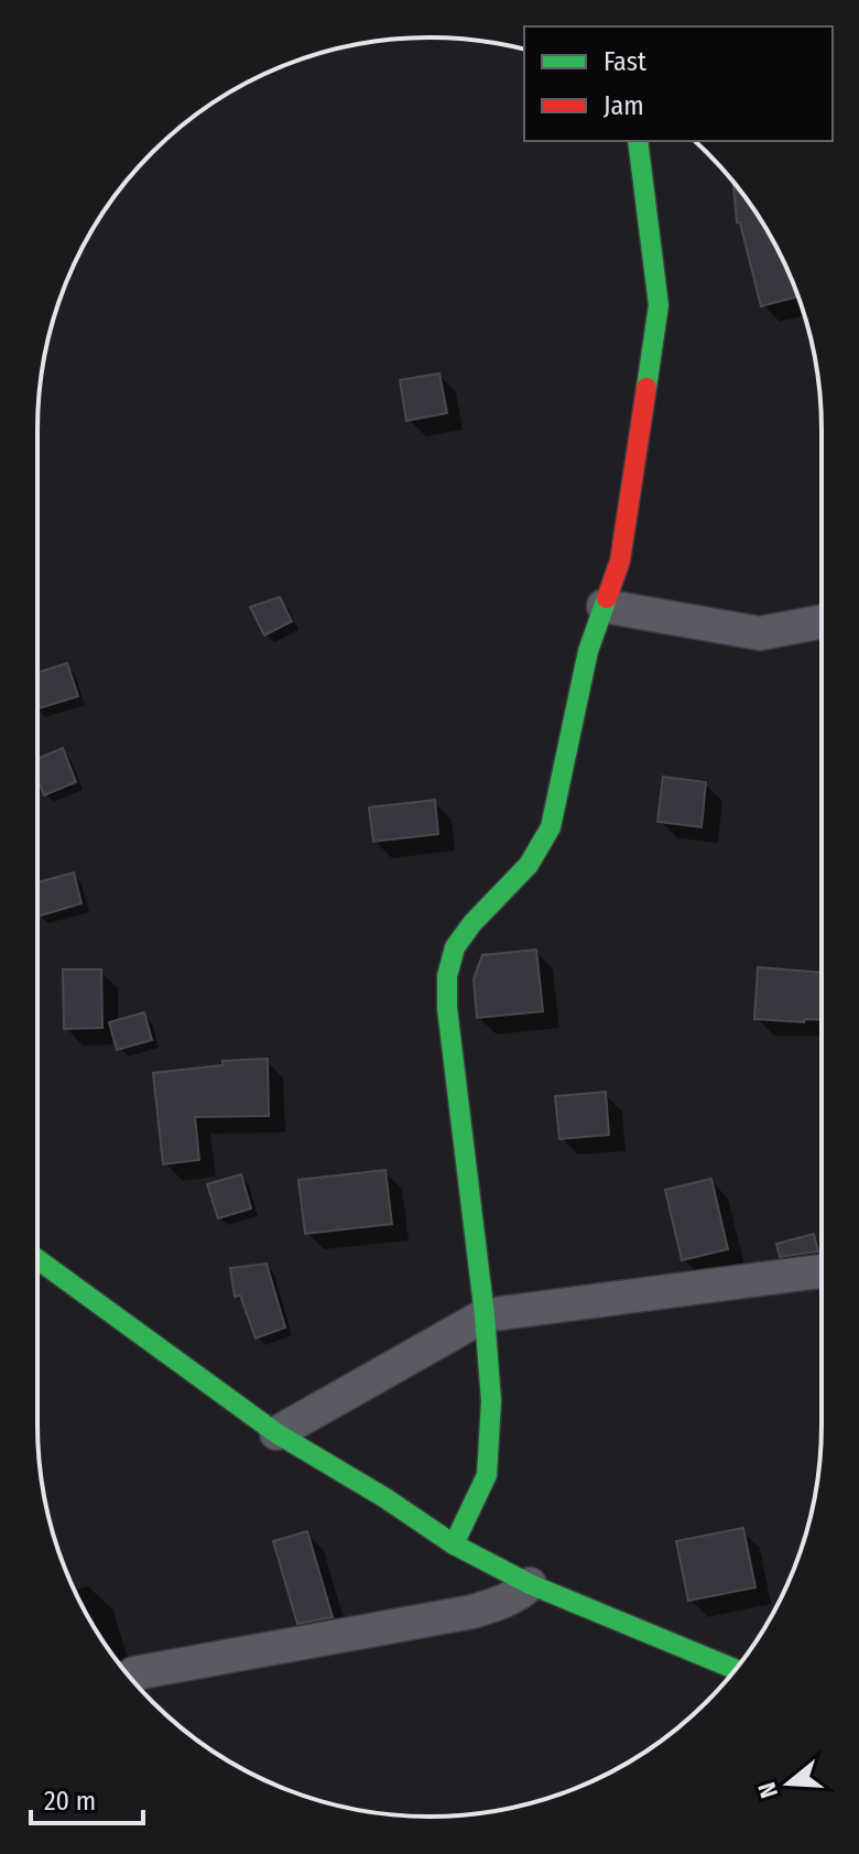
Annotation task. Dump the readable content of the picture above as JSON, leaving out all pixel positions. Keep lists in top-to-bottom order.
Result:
{
  "legend": ["Fast", "Jam"],
  "scale_bar": "20 m",
  "north": "left"
}
